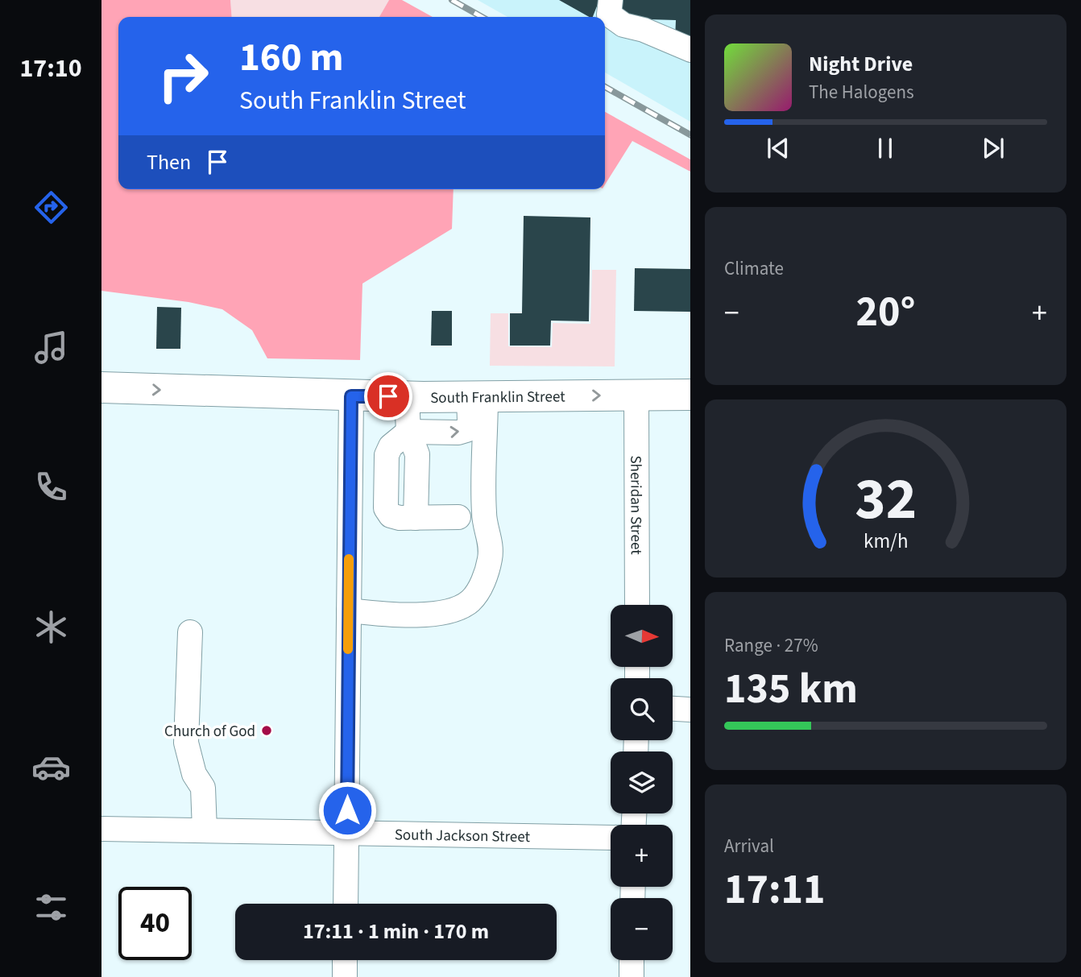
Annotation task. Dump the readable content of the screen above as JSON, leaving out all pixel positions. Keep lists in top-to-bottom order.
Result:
{
  "streets": {
    "main road": ["South Franklin Street"],
    "street": ["Sheridan Street", "South Jackson Street"]
  },
  "crossings": [
    ["South Franklin Street", "Sheridan Street"]
  ],
  "one_way": ["South Franklin Street"],
  "places": ["Church of God"],
  "north": "right",
  "page": {
    "tabs": "17:10",
    "turn": ["160 m", "South Franklin Street"],
    "song": ["Night Drive", "The Halogens"],
    "then": "Then",
    "tile": [
      "Climate",
      ["Range · 27%", "135 km"],
      ["Arrival", "17:11"]
    ],
    "heat": ["−", "20°", "+"],
    "map_buttons": ["+", "−"],
    "limit": "40",
    "trip": "17:11 · 1 min · 170 m",
    "gauge": ["32", "km/h"]
  }
}
